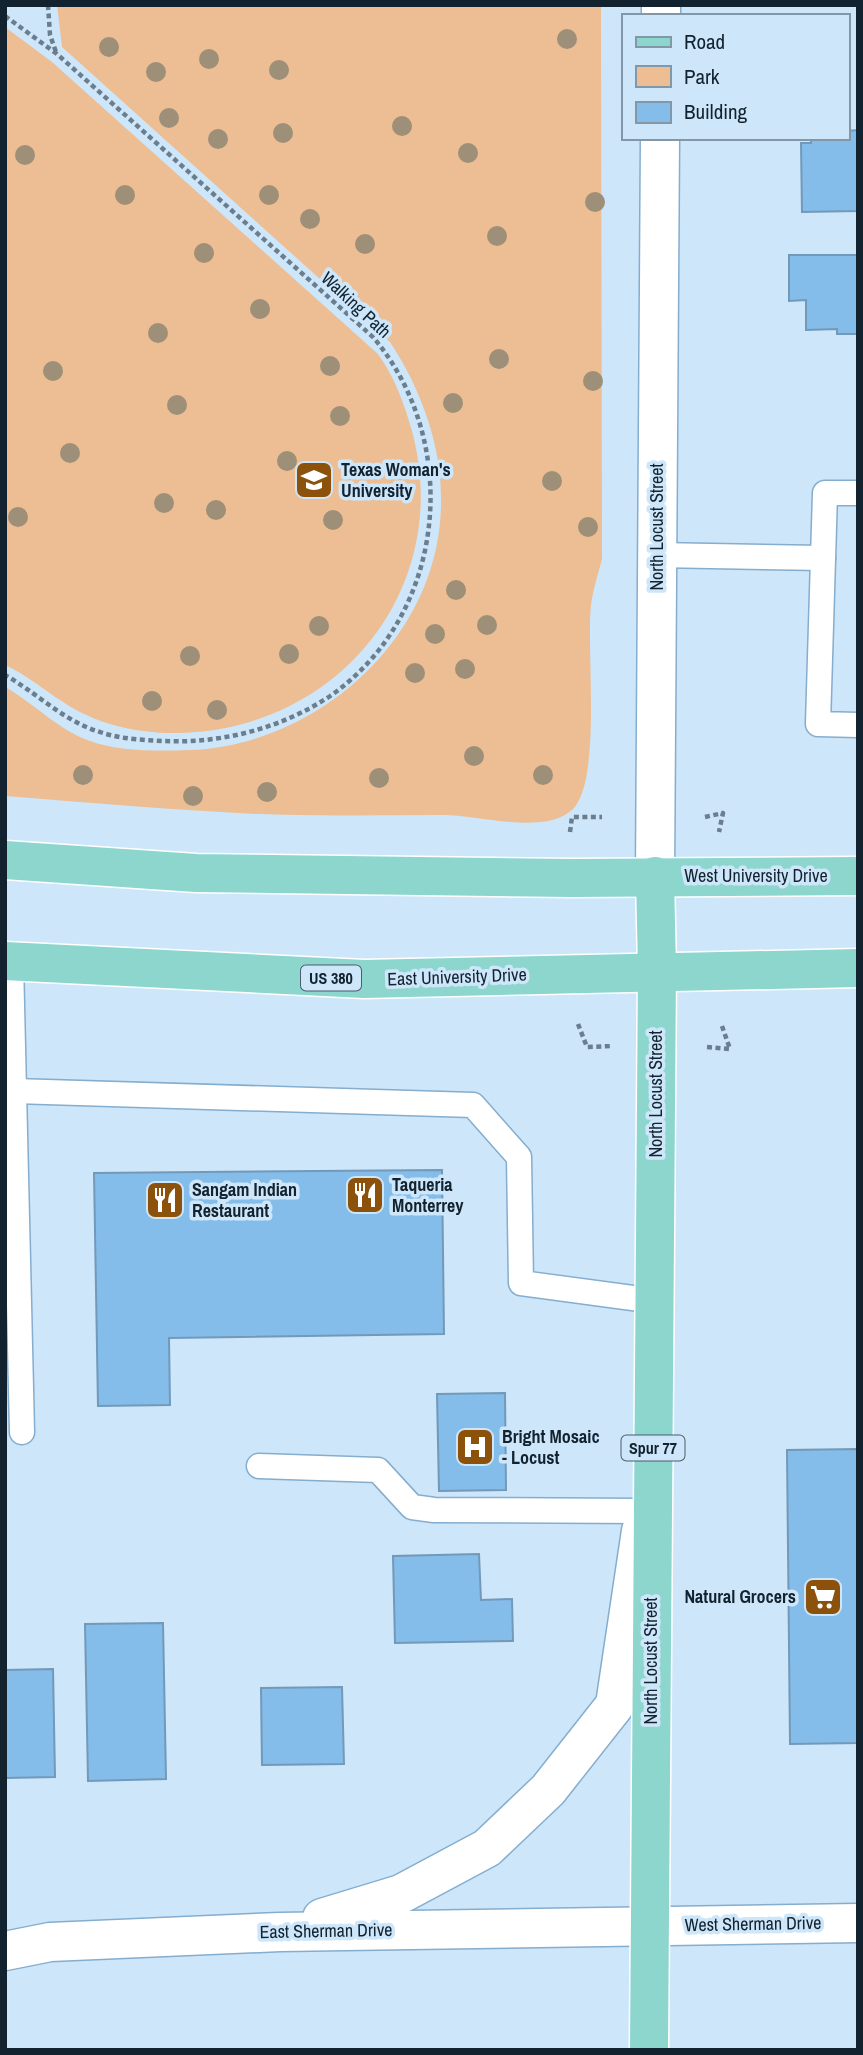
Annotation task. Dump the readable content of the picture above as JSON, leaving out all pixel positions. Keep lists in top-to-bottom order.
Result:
{
  "streets": {
    "main road": [
      "North Locust Street",
      "West University Drive",
      "East University Drive",
      "US 380",
      "Spur 77",
      "West Sherman Drive",
      "East Sherman Drive"
    ],
    "path": ["Walking Path"]
  },
  "crossings": [
    ["North Locust Street", "West University Drive"],
    ["North Locust Street", "East University Drive"],
    ["North Locust Street", "US 380"],
    ["North Locust Street", "West Sherman Drive"],
    ["North Locust Street", "East Sherman Drive"],
    ["East University Drive", "US 380"],
    ["West Sherman Drive", "East Sherman Drive"]
  ],
  "places": {
    "school or university": ["Texas Woman's University"],
    "restaurant": ["Taqueria Monterrey", "Sangam Indian Restaurant"],
    "hospital": ["Bright Mosaic - Locust"],
    "supermarket": ["Natural Grocers"]
  },
  "legend": ["Road", "Park", "Building"]
}
